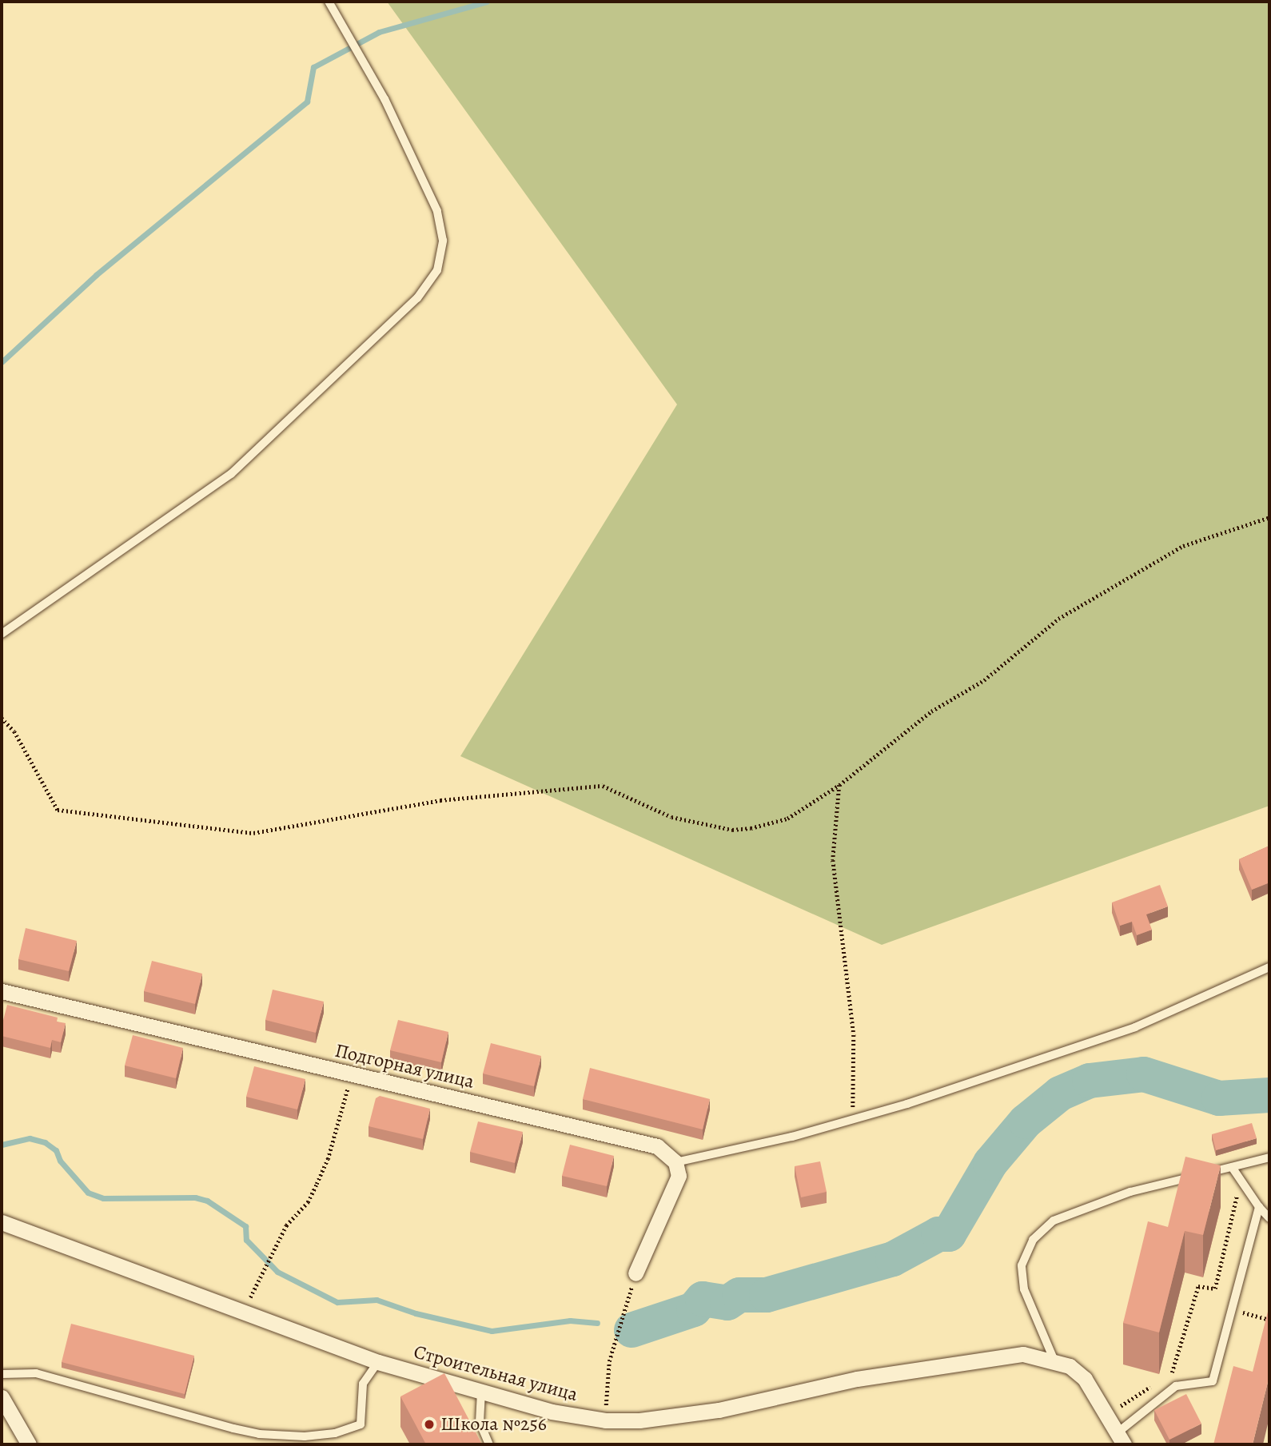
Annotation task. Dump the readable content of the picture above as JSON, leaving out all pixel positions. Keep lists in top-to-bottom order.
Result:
{
  "streets": {
    "street": ["Подгорная улица", "Строительная улица"]
  },
  "places": ["Школа №256"]
}
